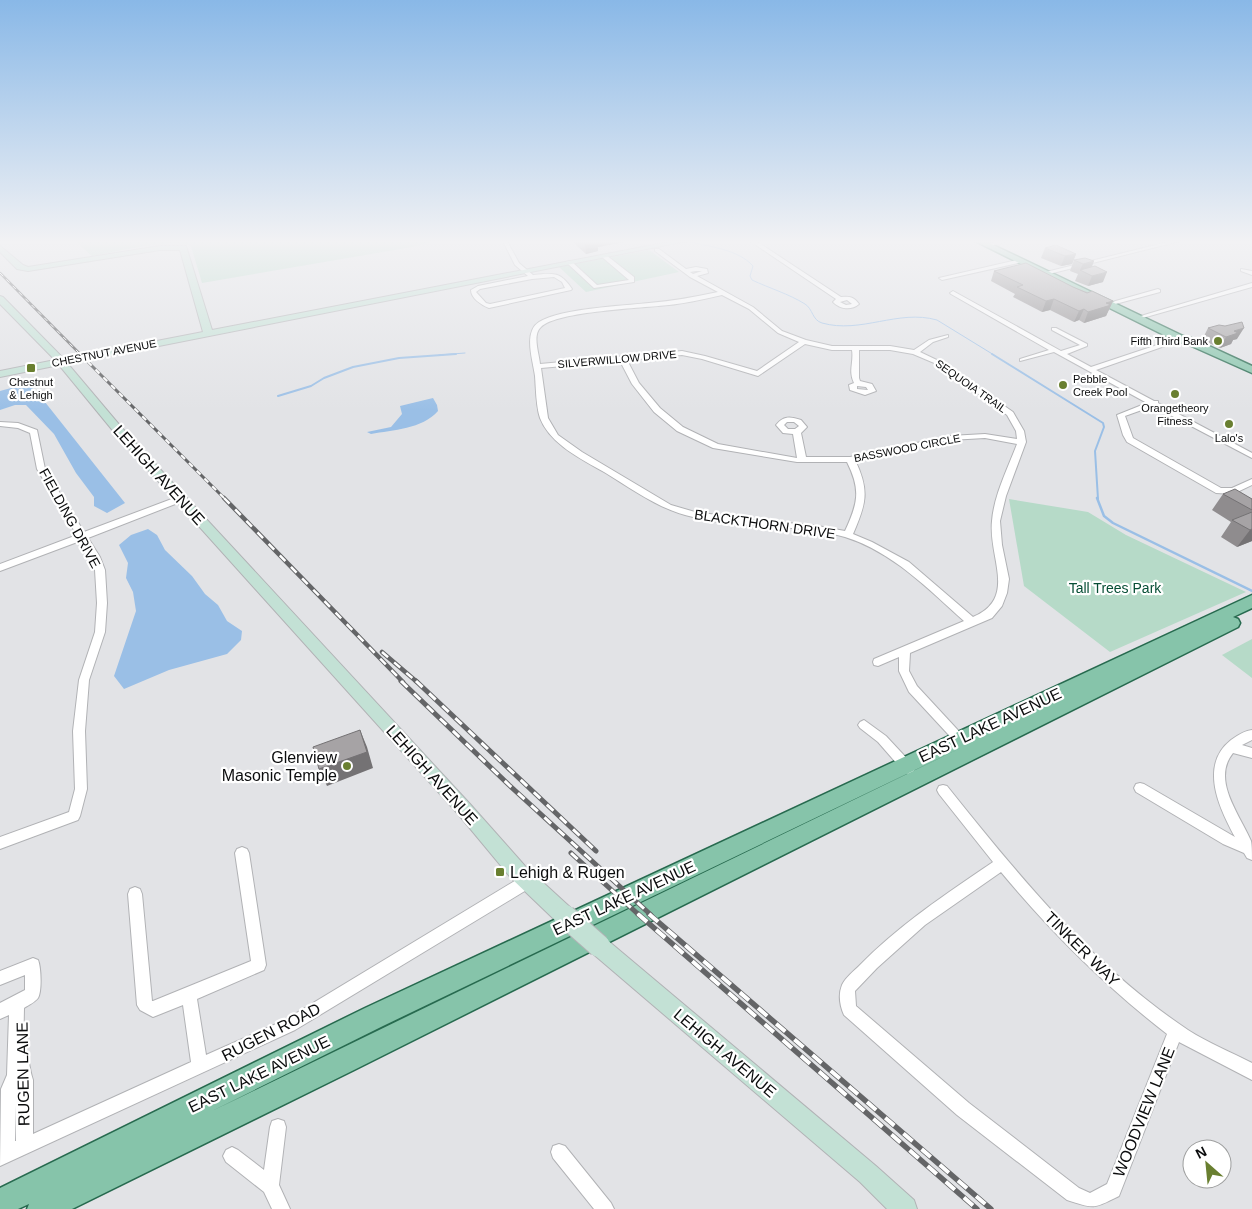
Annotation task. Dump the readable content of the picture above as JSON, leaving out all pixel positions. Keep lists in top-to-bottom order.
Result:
{
  "streets": {
    "main road": ["EAST LAKE AVENUE"],
    "street": [
      "CHESTNUT AVENUE",
      "SILVERWILLOW DRIVE",
      "SEQUOIA TRAIL",
      "BASSWOOD CIRCLE",
      "LEHIGH AVENUE",
      "FIELDING DRIVE",
      "BLACKTHORN DRIVE",
      "TINKER WAY",
      "RUGEN ROAD",
      "RUGEN LANE",
      "WOODVIEW LANE"
    ]
  },
  "crossings": [
    ["CHESTNUT AVENUE", "LEHIGH AVENUE"],
    ["SILVERWILLOW DRIVE", "SEQUOIA TRAIL"],
    ["SILVERWILLOW DRIVE", "BASSWOOD CIRCLE"],
    ["SILVERWILLOW DRIVE", "BLACKTHORN DRIVE"],
    ["SEQUOIA TRAIL", "BASSWOOD CIRCLE"],
    ["LEHIGH AVENUE", "RUGEN ROAD"],
    ["TINKER WAY", "WOODVIEW LANE"],
    ["RUGEN ROAD", "RUGEN LANE"]
  ],
  "parks": ["Tall Trees Park"],
  "places": {
    "other": [
      "Fifth Third Bank",
      "Pebble Creek Pool",
      "Orangetheory Fitness",
      "Lalo's",
      "Glenview Masonic Temple"
    ],
    "transit": ["Chestnut & Lehigh", "Lehigh & Rugen"]
  },
  "north": "top left"
}
